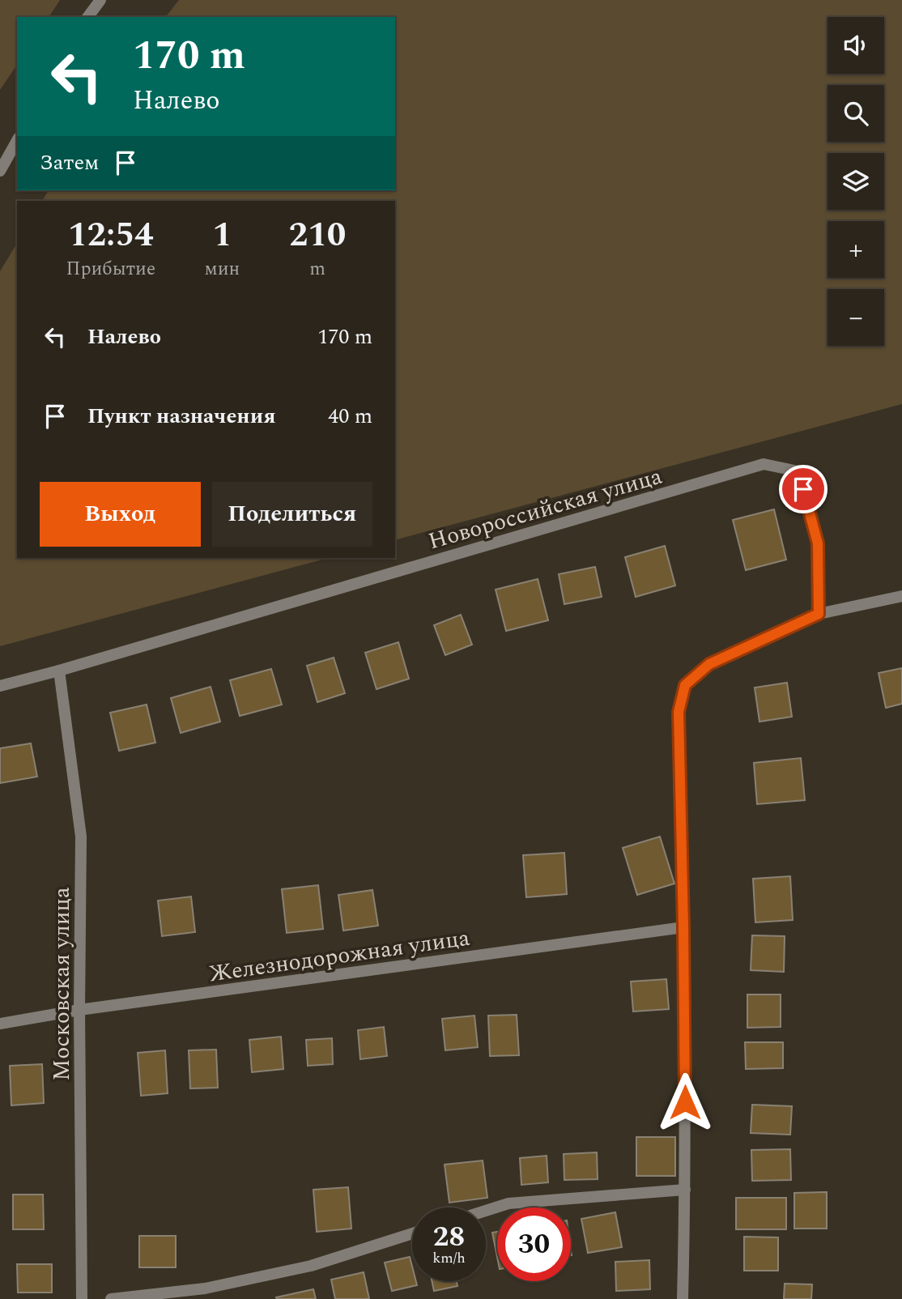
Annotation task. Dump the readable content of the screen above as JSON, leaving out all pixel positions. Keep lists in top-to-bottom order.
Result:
{
  "streets": {
    "street": ["Новороссийская улица", "Железнодорожная улица", "Московская улица"]
  },
  "crossings": [
    ["Новороссийская улица", "Московская улица"],
    ["Железнодорожная улица", "Московская улица"]
  ],
  "page": {
    "map_buttons": ["+", "−"],
    "turn": ["170 m", "Налево"],
    "then": "Затем",
    "eta": [
      "12:54",
      "Прибытие",
      "1",
      "мин",
      "210",
      "m"
    ],
    "list": [
      {
        "name": "Налево",
        "value": "170 m"
      },
      {
        "name": "Пункт назначения",
        "value": "40 m"
      }
    ],
    "buttons": ["Выход", "Поделиться"],
    "speed": "28 km/h",
    "limit": "30"
  }
}
